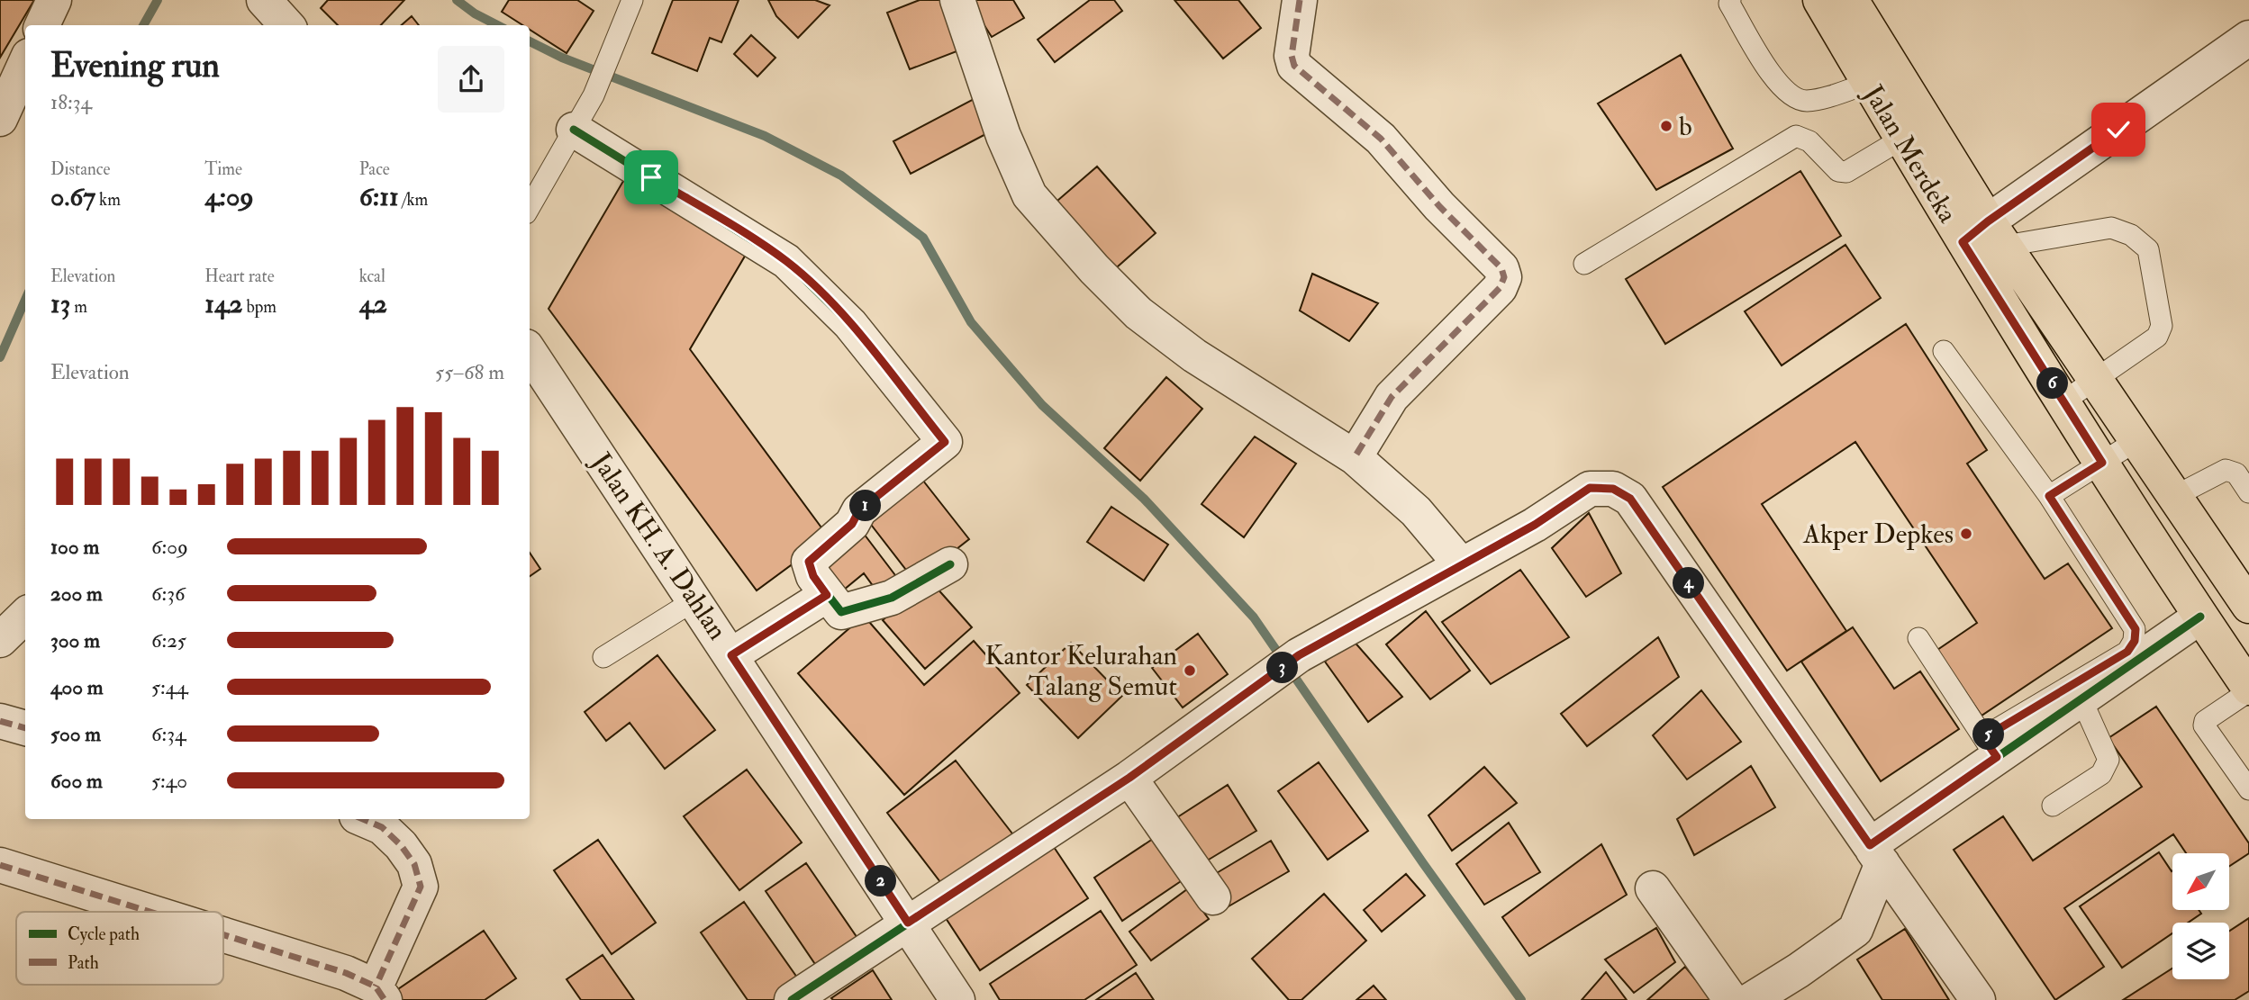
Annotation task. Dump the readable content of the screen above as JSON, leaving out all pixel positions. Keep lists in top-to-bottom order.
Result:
{
  "streets": {
    "main road": ["Jalan Merdeka"],
    "street": ["Jalan KH. A. Dahlan"]
  },
  "places": ["b", "Akper Depkes", "Kantor Kelurahan Talang Semut"],
  "legend": ["Cycle path", "Path"],
  "north": "bottom left",
  "page": {
    "heading": ["Evening run", "18:34"],
    "stats": [
      ["Distance", "0.67 km"],
      ["Time", "4:09"],
      ["Pace", "6:11 /km"],
      ["Elevation", "13 m"],
      ["Heart rate", "142 bpm"],
      ["kcal", "42"]
    ],
    "chart": ["Elevation", "55–68 m"],
    "pins": [
      "6",
      "1",
      "4",
      "3",
      "5",
      "2"
    ],
    "list": [
      {
        "name": "100 m",
        "note": "6:09"
      },
      {
        "name": "200 m",
        "note": "6:36"
      },
      {
        "name": "300 m",
        "note": "6:25"
      },
      {
        "name": "400 m",
        "note": "5:44"
      },
      {
        "name": "500 m",
        "note": "6:34"
      },
      {
        "name": "600 m",
        "note": "5:40"
      }
    ]
  }
}
